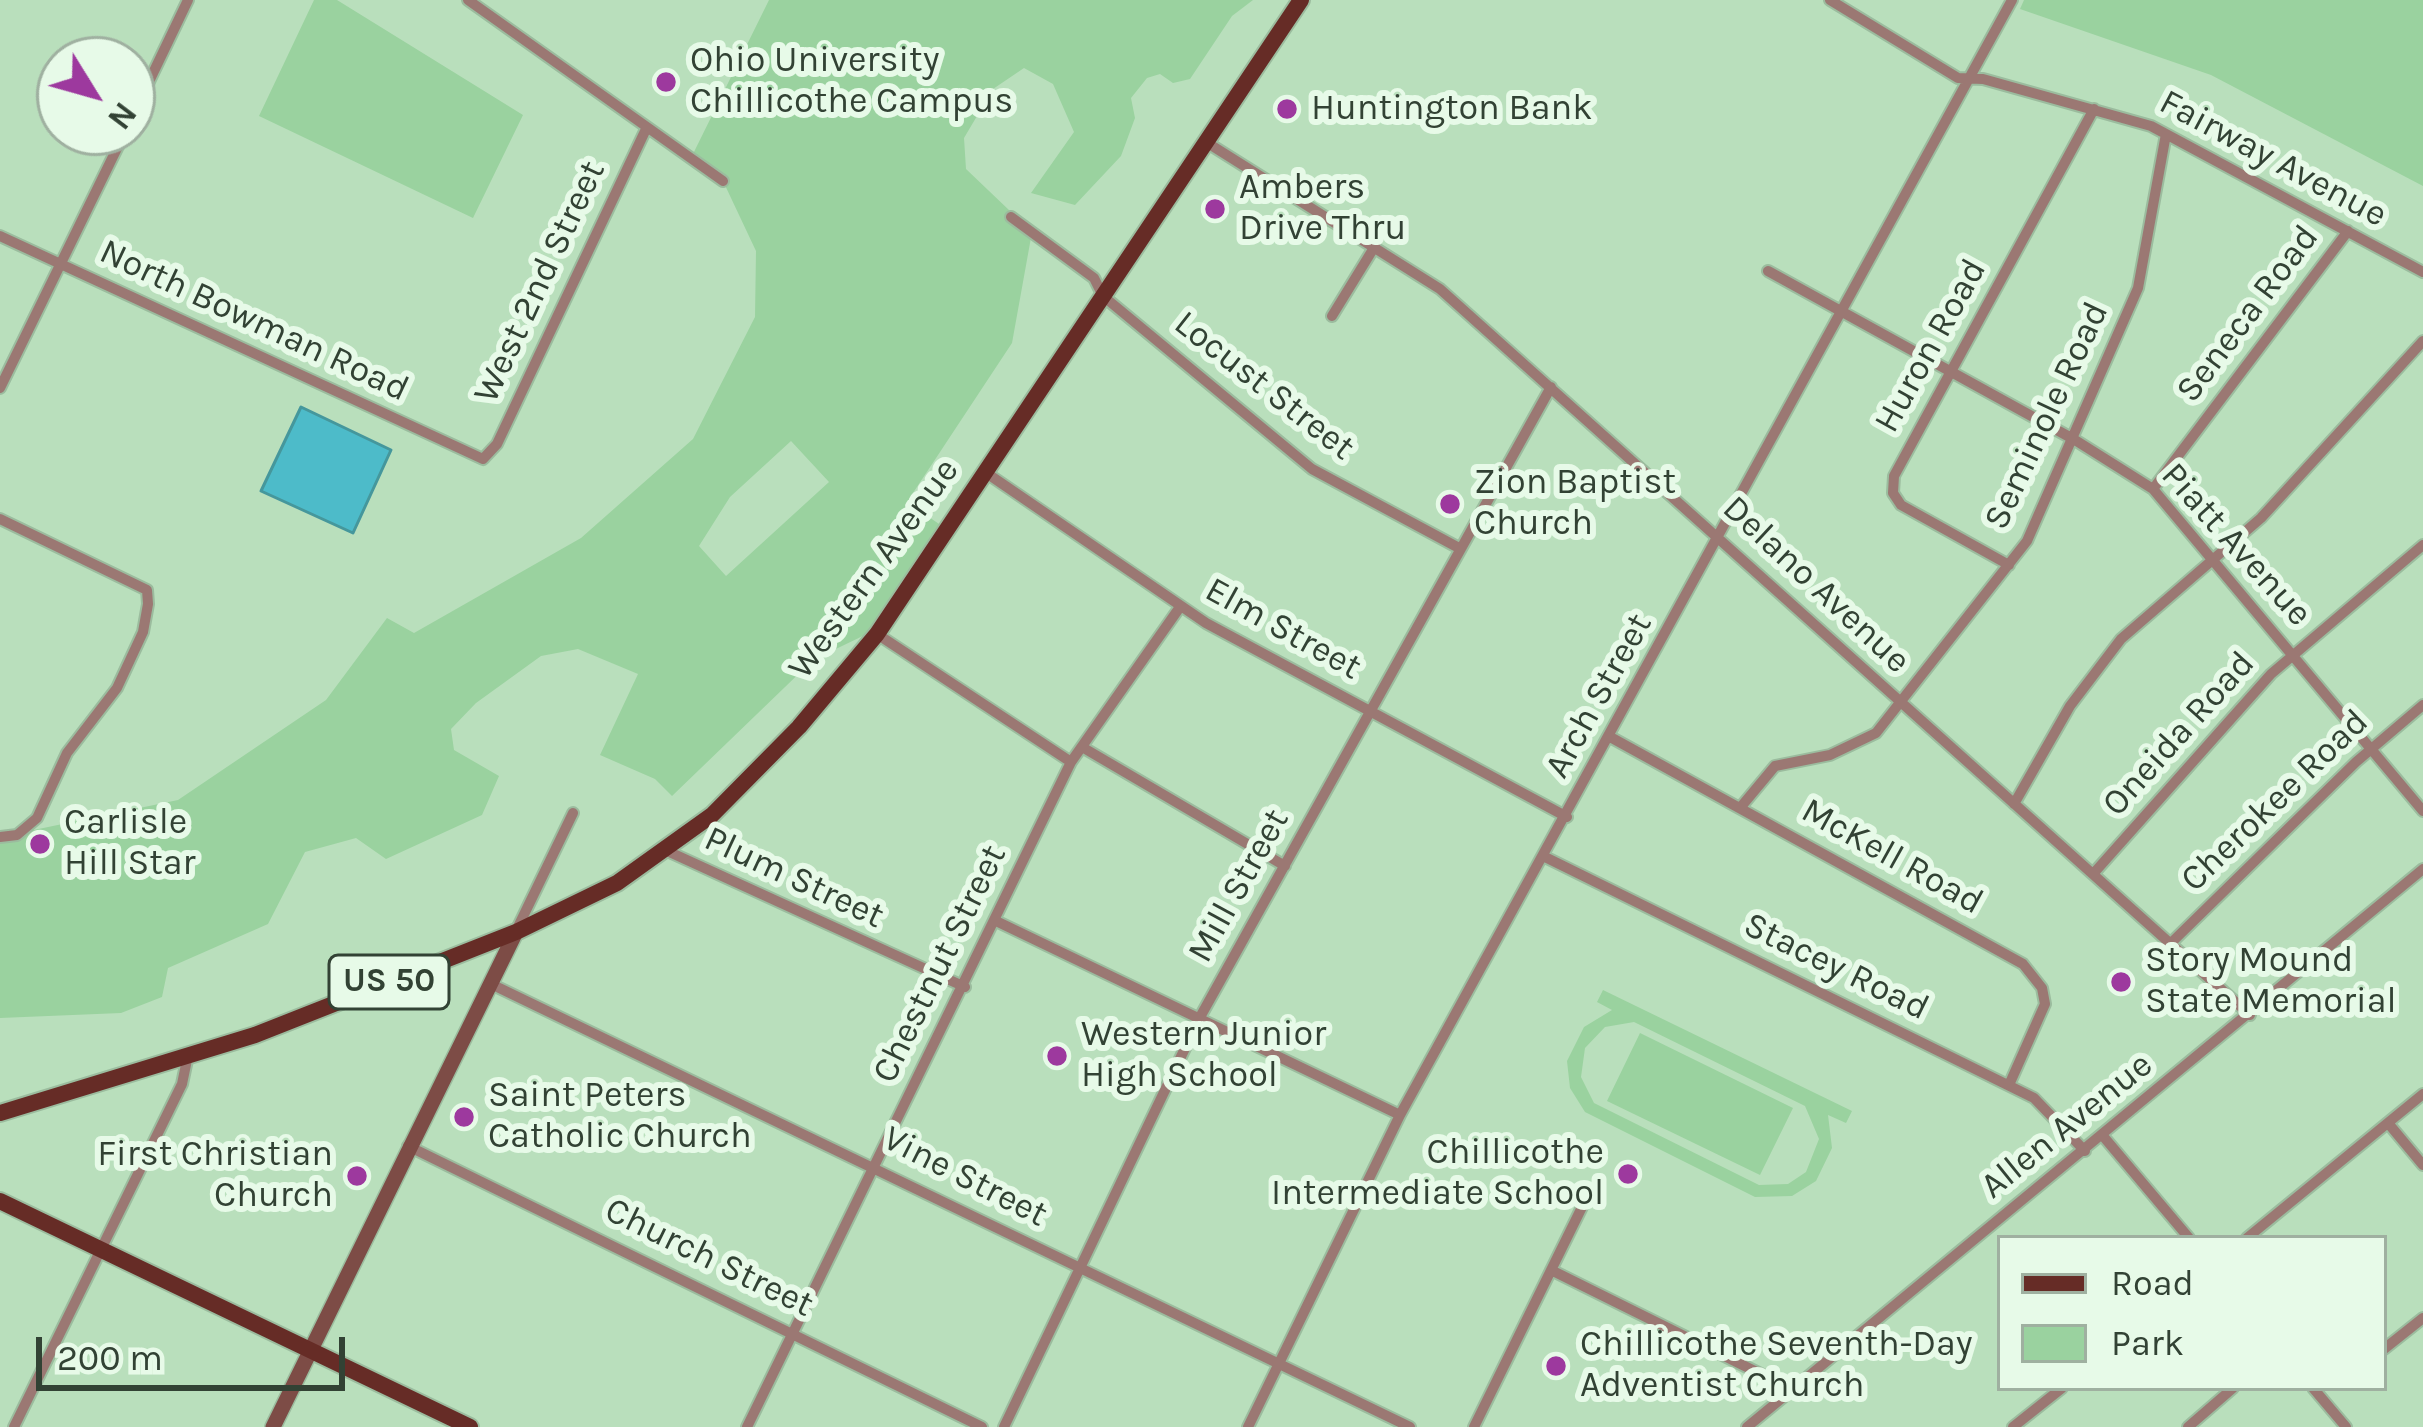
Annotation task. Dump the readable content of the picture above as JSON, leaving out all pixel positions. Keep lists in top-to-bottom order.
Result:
{
  "streets": {
    "main road": ["Western Avenue", "US 50"],
    "street": [
      "Fairway Avenue",
      "West 2nd Street",
      "Seneca Road",
      "North Bowman Road",
      "Huron Road",
      "Locust Street",
      "Seminole Road",
      "Piatt Avenue",
      "Delano Avenue",
      "Elm Street",
      "Arch Street",
      "Oneida Road",
      "Cherokee Road",
      "McKell Road",
      "Plum Street",
      "Mill Street",
      "Chestnut Street",
      "Stacey Road",
      "Allen Avenue",
      "Vine Street",
      "Church Street"
    ]
  },
  "crossings": [
    ["Fairway Avenue", "Seneca Road"],
    ["Fairway Avenue", "Huron Road"],
    ["Fairway Avenue", "Seminole Road"],
    ["Fairway Avenue", "Arch Street"],
    ["West 2nd Street", "North Bowman Road"],
    ["Seneca Road", "Piatt Avenue"],
    ["Huron Road", "Seminole Road"],
    ["Huron Road", "Piatt Avenue"],
    ["Locust Street", "Western Avenue"],
    ["Locust Street", "Mill Street"],
    ["Seminole Road", "Piatt Avenue"],
    ["Seminole Road", "Delano Avenue"],
    ["Seminole Road", "McKell Road"],
    ["Piatt Avenue", "Arch Street"],
    ["Piatt Avenue", "Oneida Road"],
    ["Piatt Avenue", "Cherokee Road"],
    ["Western Avenue", "Delano Avenue"],
    ["Western Avenue", "Elm Street"],
    ["Western Avenue", "Plum Street"],
    ["Delano Avenue", "Arch Street"],
    ["Delano Avenue", "Oneida Road"],
    ["Delano Avenue", "Cherokee Road"],
    ["Delano Avenue", "Mill Street"],
    ["Delano Avenue", "Allen Avenue"],
    ["Elm Street", "Arch Street"],
    ["Elm Street", "Mill Street"],
    ["Elm Street", "Chestnut Street"],
    ["Arch Street", "McKell Road"],
    ["Arch Street", "Stacey Road"],
    ["Arch Street", "Vine Street"],
    ["McKell Road", "Stacey Road"],
    ["Plum Street", "Chestnut Street"],
    ["Mill Street", "Vine Street"],
    ["Chestnut Street", "Vine Street"],
    ["Chestnut Street", "Church Street"],
    ["Stacey Road", "Allen Avenue"]
  ],
  "places": [
    "Ohio University Chillicothe Campus",
    "Huntington Bank",
    "Ambers Drive Thru",
    "Zion Baptist Church",
    "Carlisle Hill Star",
    "Story Mound State Memorial",
    "Western Junior High School",
    "Saint Peters Catholic Church",
    "Chillicothe Intermediate School",
    "First Christian Church",
    "Chillicothe Seventh-Day Adventist Church"
  ],
  "legend": ["Road", "Park"],
  "scale_bar": "200 m",
  "north": "bottom right"
}
